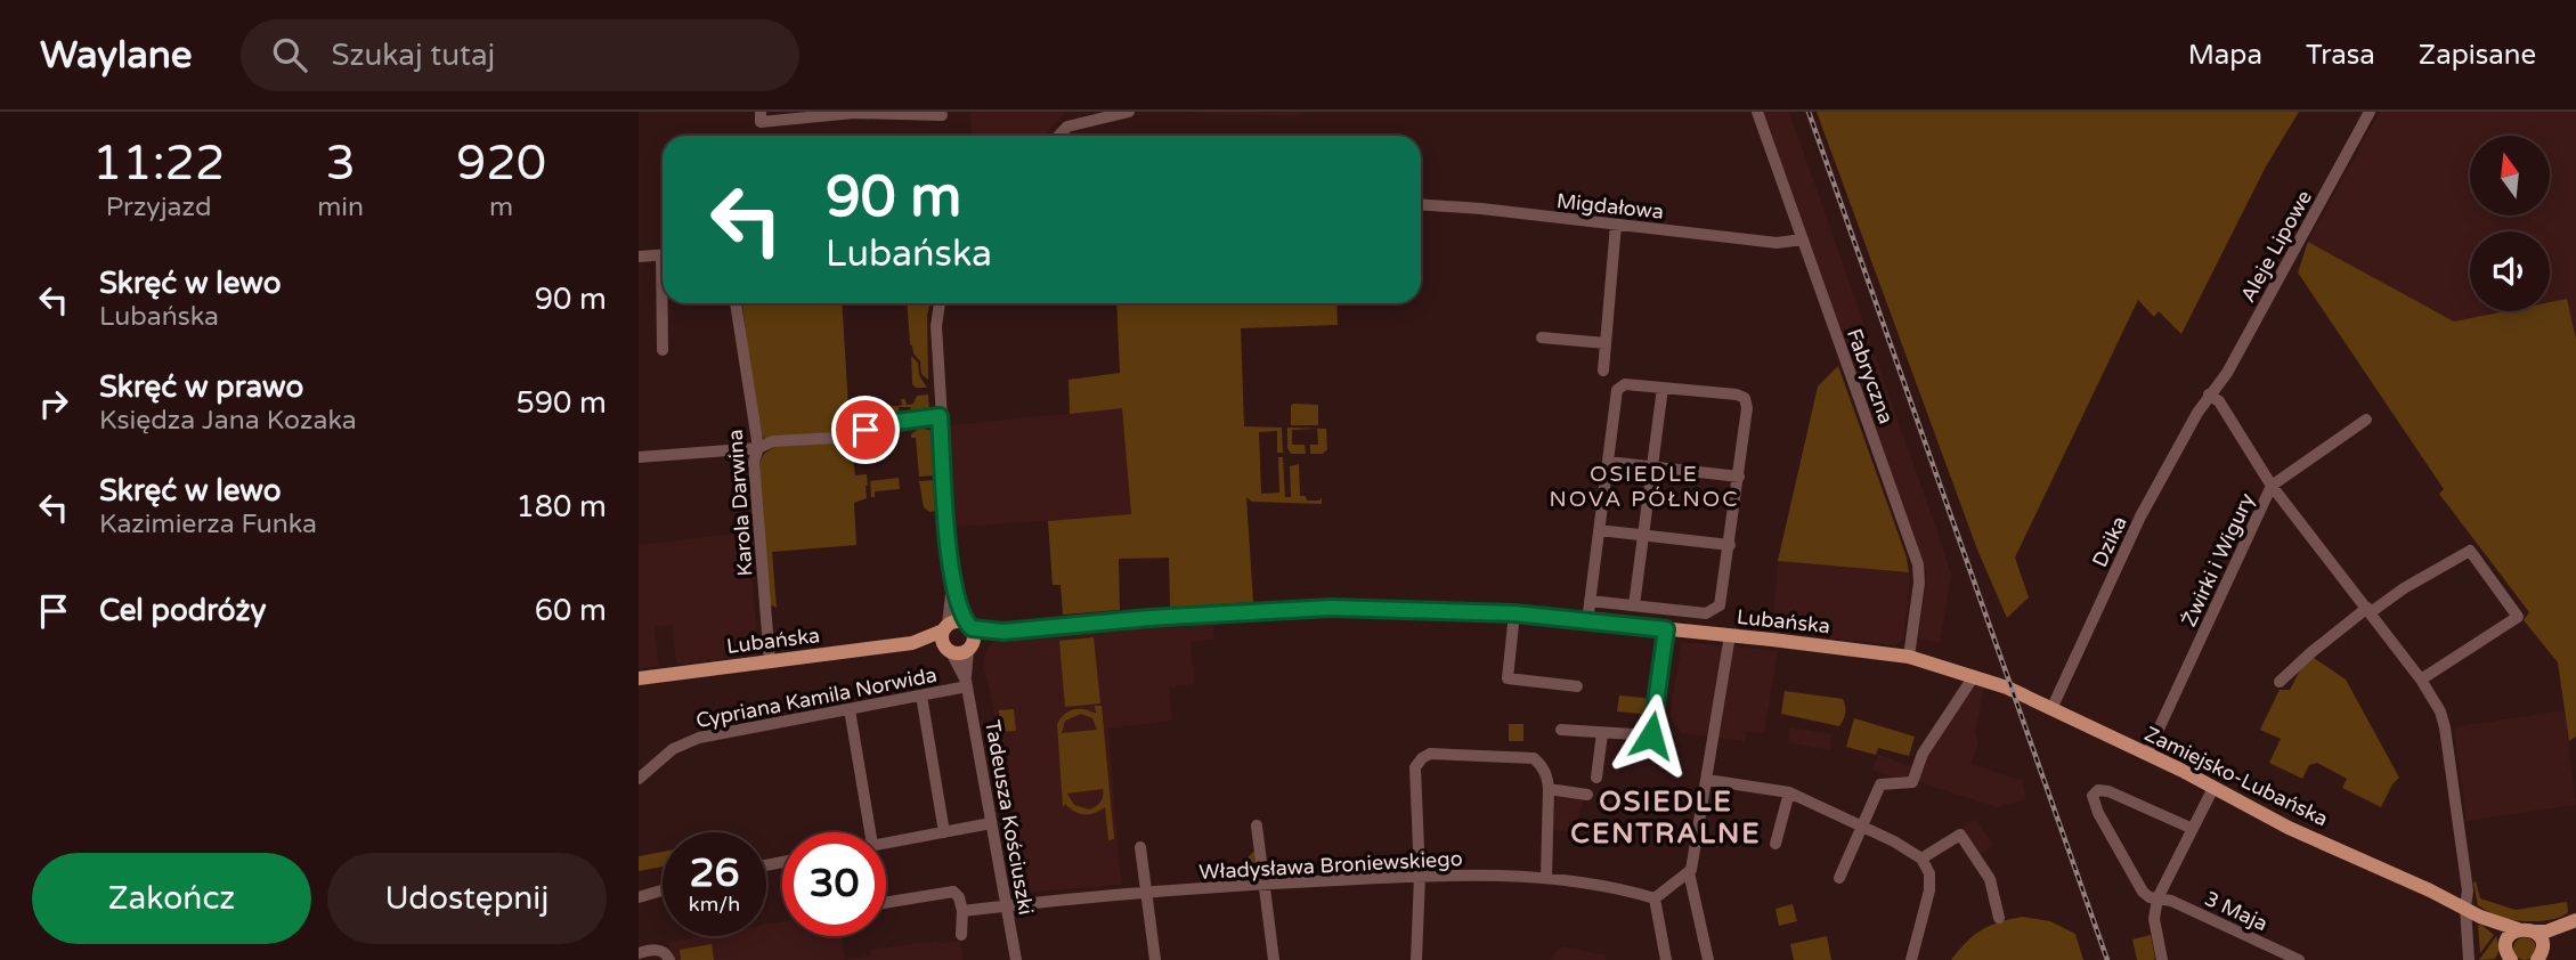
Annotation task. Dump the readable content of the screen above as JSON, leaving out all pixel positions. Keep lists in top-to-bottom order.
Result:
{
  "streets": {
    "main road": ["Lubańska", "Zamiejsko-Lubańska"],
    "street": [
      "Migdałowa",
      "Aleje Lipowe",
      "Fabryczna",
      "Karola Darwina",
      "Dzika",
      "Żwirki i Wigury",
      "Cypriana Kamila Norwida",
      "Tadeusza Kościuszki",
      "Władysława Broniewskiego",
      "3 Maja"
    ]
  },
  "crossings": [
    ["Migdałowa", "Fabryczna"],
    ["Aleje Lipowe", "Dzika"],
    ["Fabryczna", "Lubańska"],
    ["Karola Darwina", "Lubańska"],
    ["Dzika", "Zamiejsko-Lubańska"],
    ["Żwirki i Wigury", "Zamiejsko-Lubańska"],
    ["Lubańska", "Zamiejsko-Lubańska"],
    ["Lubańska", "Tadeusza Kościuszki"],
    ["Cypriana Kamila Norwida", "Tadeusza Kościuszki"],
    ["Tadeusza Kościuszki", "Władysława Broniewskiego"]
  ],
  "districts": ["OSIEDLE NOVA PÓŁNOC", "OSIEDLE CENTRALNE"],
  "north": "top",
  "page": {
    "header": "Waylane",
    "search": "Szukaj tutaj",
    "nav": ["Mapa", "Trasa", "Zapisane"],
    "eta": [
      "11:22",
      "Przyjazd",
      "3",
      "min",
      "920",
      "m"
    ],
    "turn": ["90 m", "Lubańska"],
    "list": [
      {
        "name": "Skręć w lewo",
        "note": "Lubańska",
        "value": "90 m"
      },
      {
        "name": "Skręć w prawo",
        "note": "Księdza Jana Kozaka",
        "value": "590 m"
      },
      {
        "name": "Skręć w lewo",
        "note": "Kazimierza Funka",
        "value": "180 m"
      },
      {
        "name": "Cel podróży",
        "value": "60 m"
      }
    ],
    "speed": "26 km/h",
    "limit": "30",
    "buttons": ["Zakończ", "Udostępnij"]
  }
}
